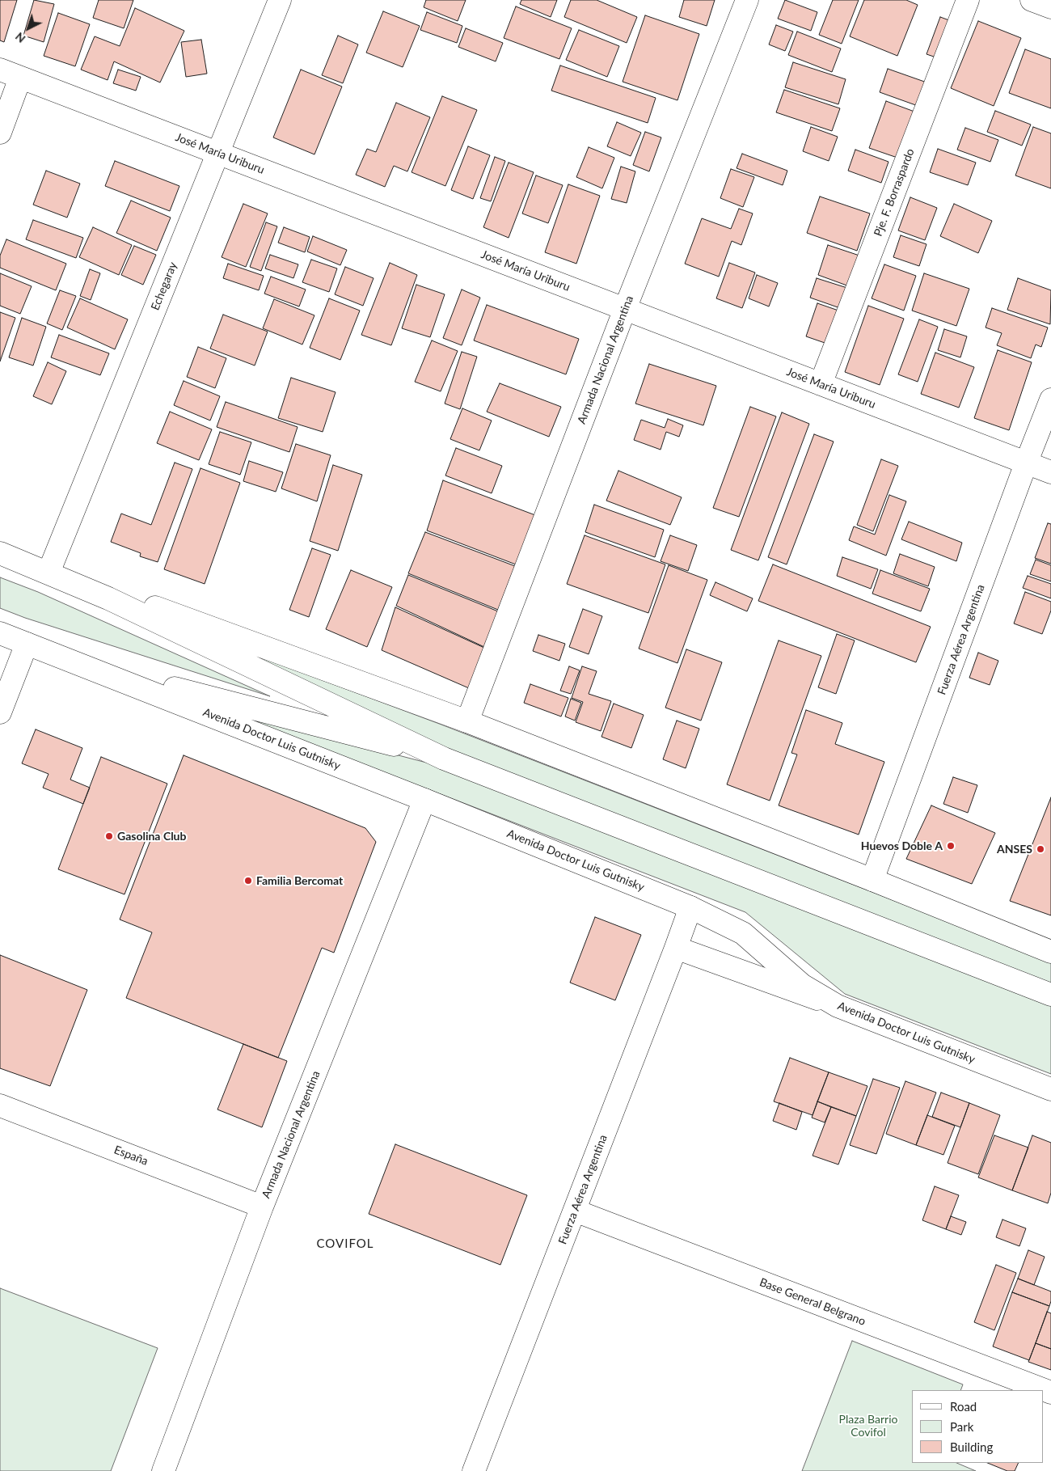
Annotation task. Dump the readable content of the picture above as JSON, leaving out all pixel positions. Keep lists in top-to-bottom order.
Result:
{
  "streets": {
    "street": [
      "José María Uriburu",
      "Pje. F. Borraspardo",
      "Echegaray",
      "Armada Nacional Argentina",
      "Fuerza Aérea Argentina",
      "Avenida Doctor Luis Gutnisky",
      "España",
      "Base General Belgrano"
    ]
  },
  "crossings": [
    ["José María Uriburu", "Pje. F. Borraspardo"],
    ["José María Uriburu", "Echegaray"],
    ["José María Uriburu", "Armada Nacional Argentina"],
    ["José María Uriburu", "Fuerza Aérea Argentina"],
    ["Echegaray", "Avenida Doctor Luis Gutnisky"],
    ["Armada Nacional Argentina", "Avenida Doctor Luis Gutnisky"],
    ["Armada Nacional Argentina", "España"],
    ["Fuerza Aérea Argentina", "Avenida Doctor Luis Gutnisky"],
    ["Fuerza Aérea Argentina", "Base General Belgrano"]
  ],
  "districts": ["COVIFOL"],
  "parks": ["Plaza Barrio Covifol"],
  "places": [
    "Gasolina Club",
    "Huevos Doble A",
    "ANSES",
    "Familia Bercomat"
  ],
  "legend": ["Road", "Park", "Building"],
  "north": "bottom left"
}
